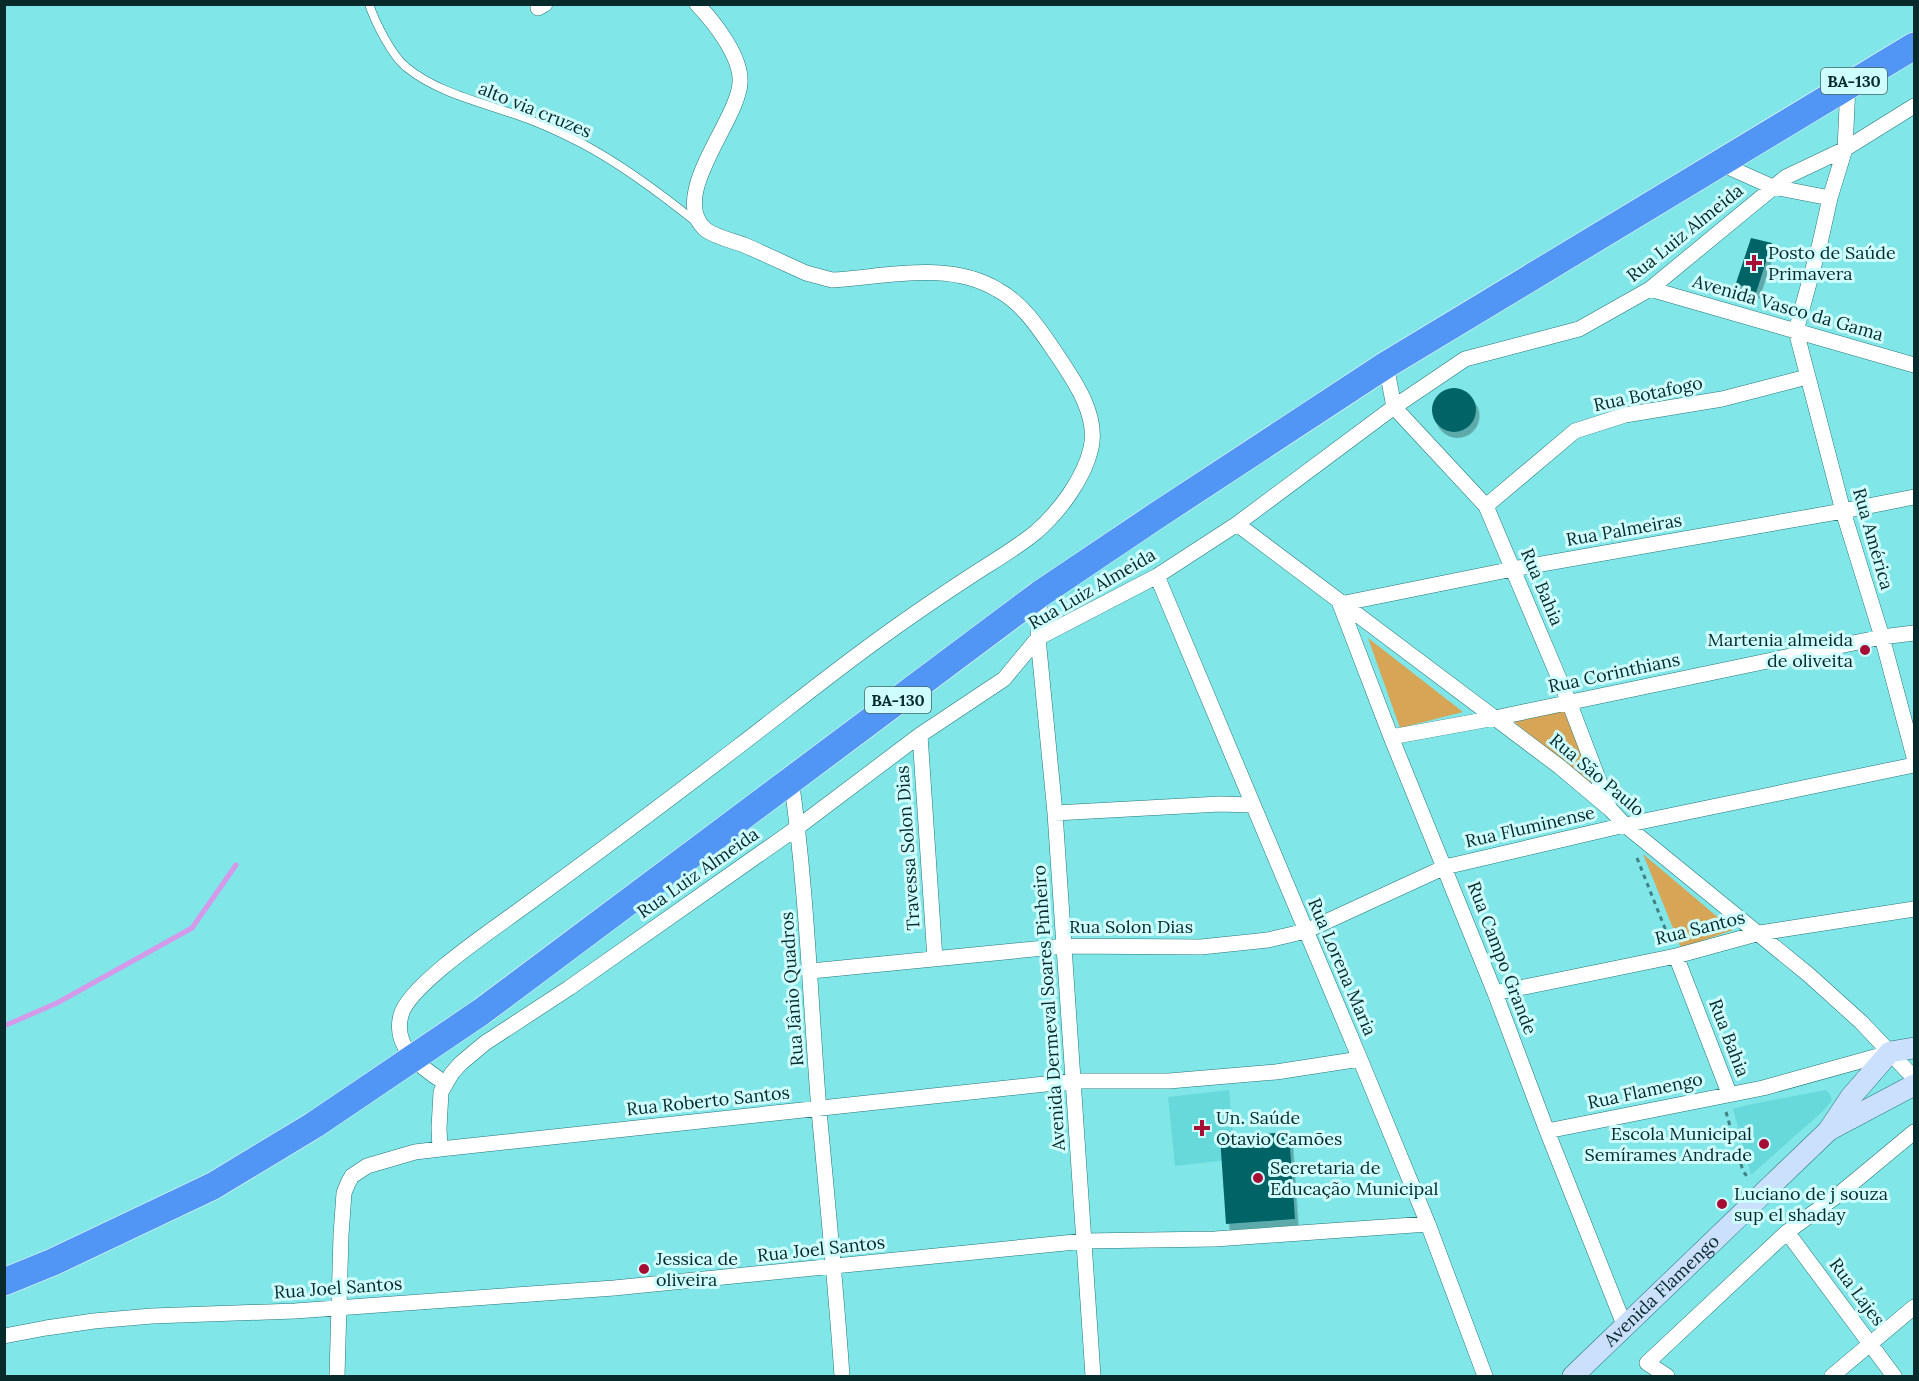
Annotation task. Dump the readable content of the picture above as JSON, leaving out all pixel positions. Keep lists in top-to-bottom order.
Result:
{
  "streets": {
    "highway": ["BA-130"],
    "street": [
      "Rua Luiz Almeida",
      "Avenida Vasco da Gama",
      "Rua Botafogo",
      "Rua Palmeiras",
      "Rua América",
      "Rua Bahia",
      "Rua Corinthians",
      "Rua São Paulo",
      "Rua Fluminense",
      "Travessa Solon Dias",
      "Rua Solon Dias",
      "Rua Santos",
      "Rua Campo Grande",
      "Rua Lorena Maria",
      "Rua Jânio Quadros",
      "Avenida Dermeval Soares Pinheiro",
      "Rua Flamengo",
      "Rua Roberto Santos",
      "Rua Joel Santos",
      "Avenida Flamengo",
      "Rua Lajes"
    ],
    "lane": ["alto via cruzes"]
  },
  "crossings": [
    ["BA-130", "Rua Jânio Quadros"],
    ["BA-130", "Avenida Dermeval Soares Pinheiro"],
    ["Rua Luiz Almeida", "Avenida Vasco da Gama"],
    ["Rua Luiz Almeida", "Rua Bahia"],
    ["Rua Luiz Almeida", "Rua São Paulo"],
    ["Rua Luiz Almeida", "Travessa Solon Dias"],
    ["Rua Luiz Almeida", "Rua Lorena Maria"],
    ["Rua Luiz Almeida", "Rua Jânio Quadros"],
    ["Rua Luiz Almeida", "Avenida Dermeval Soares Pinheiro"],
    ["Avenida Vasco da Gama", "Rua América"],
    ["Rua Botafogo", "Rua América"],
    ["Rua Botafogo", "Rua Bahia"],
    ["Rua Palmeiras", "Rua América"],
    ["Rua Palmeiras", "Rua Bahia"],
    ["Rua Palmeiras", "Rua São Paulo"],
    ["Rua Palmeiras", "Rua Campo Grande"],
    ["Rua América", "Rua Corinthians"],
    ["Rua Bahia", "Rua Corinthians"],
    ["Rua Bahia", "Rua São Paulo"],
    ["Rua Bahia", "Rua Santos"],
    ["Rua Bahia", "Rua Flamengo"],
    ["Rua Bahia", "Avenida Flamengo"],
    ["Rua Corinthians", "Rua São Paulo"],
    ["Rua Corinthians", "Rua Campo Grande"],
    ["Rua São Paulo", "Rua Fluminense"],
    ["Rua São Paulo", "Rua Santos"],
    ["Rua São Paulo", "Rua Campo Grande"],
    ["Rua São Paulo", "Rua Flamengo"],
    ["Rua São Paulo", "Avenida Flamengo"],
    ["Rua Fluminense", "Rua Solon Dias"],
    ["Rua Fluminense", "Rua Campo Grande"],
    ["Rua Fluminense", "Rua Lorena Maria"],
    ["Travessa Solon Dias", "Rua Solon Dias"],
    ["Rua Solon Dias", "Rua Lorena Maria"],
    ["Rua Solon Dias", "Rua Jânio Quadros"],
    ["Rua Solon Dias", "Avenida Dermeval Soares Pinheiro"],
    ["Rua Santos", "Rua Campo Grande"],
    ["Rua Campo Grande", "Rua Flamengo"],
    ["Rua Campo Grande", "Avenida Flamengo"],
    ["Rua Lorena Maria", "Rua Roberto Santos"],
    ["Rua Lorena Maria", "Rua Joel Santos"],
    ["Rua Jânio Quadros", "Rua Roberto Santos"],
    ["Rua Jânio Quadros", "Rua Joel Santos"],
    ["Avenida Dermeval Soares Pinheiro", "Rua Roberto Santos"],
    ["Avenida Dermeval Soares Pinheiro", "Rua Joel Santos"],
    ["Rua Flamengo", "Avenida Flamengo"],
    ["Rua Roberto Santos", "Rua Joel Santos"]
  ],
  "places": {
    "health": ["Posto de Saúde Primavera", "Un. Saúde Otavio Camões"],
    "other": [
      "Martenia almeida de oliveita",
      "Escola Municipal Semírames Andrade",
      "Secretaria de Educação Municipal",
      "Luciano de j souza sup el shaday",
      "Jessica de oliveira"
    ]
  }
}
